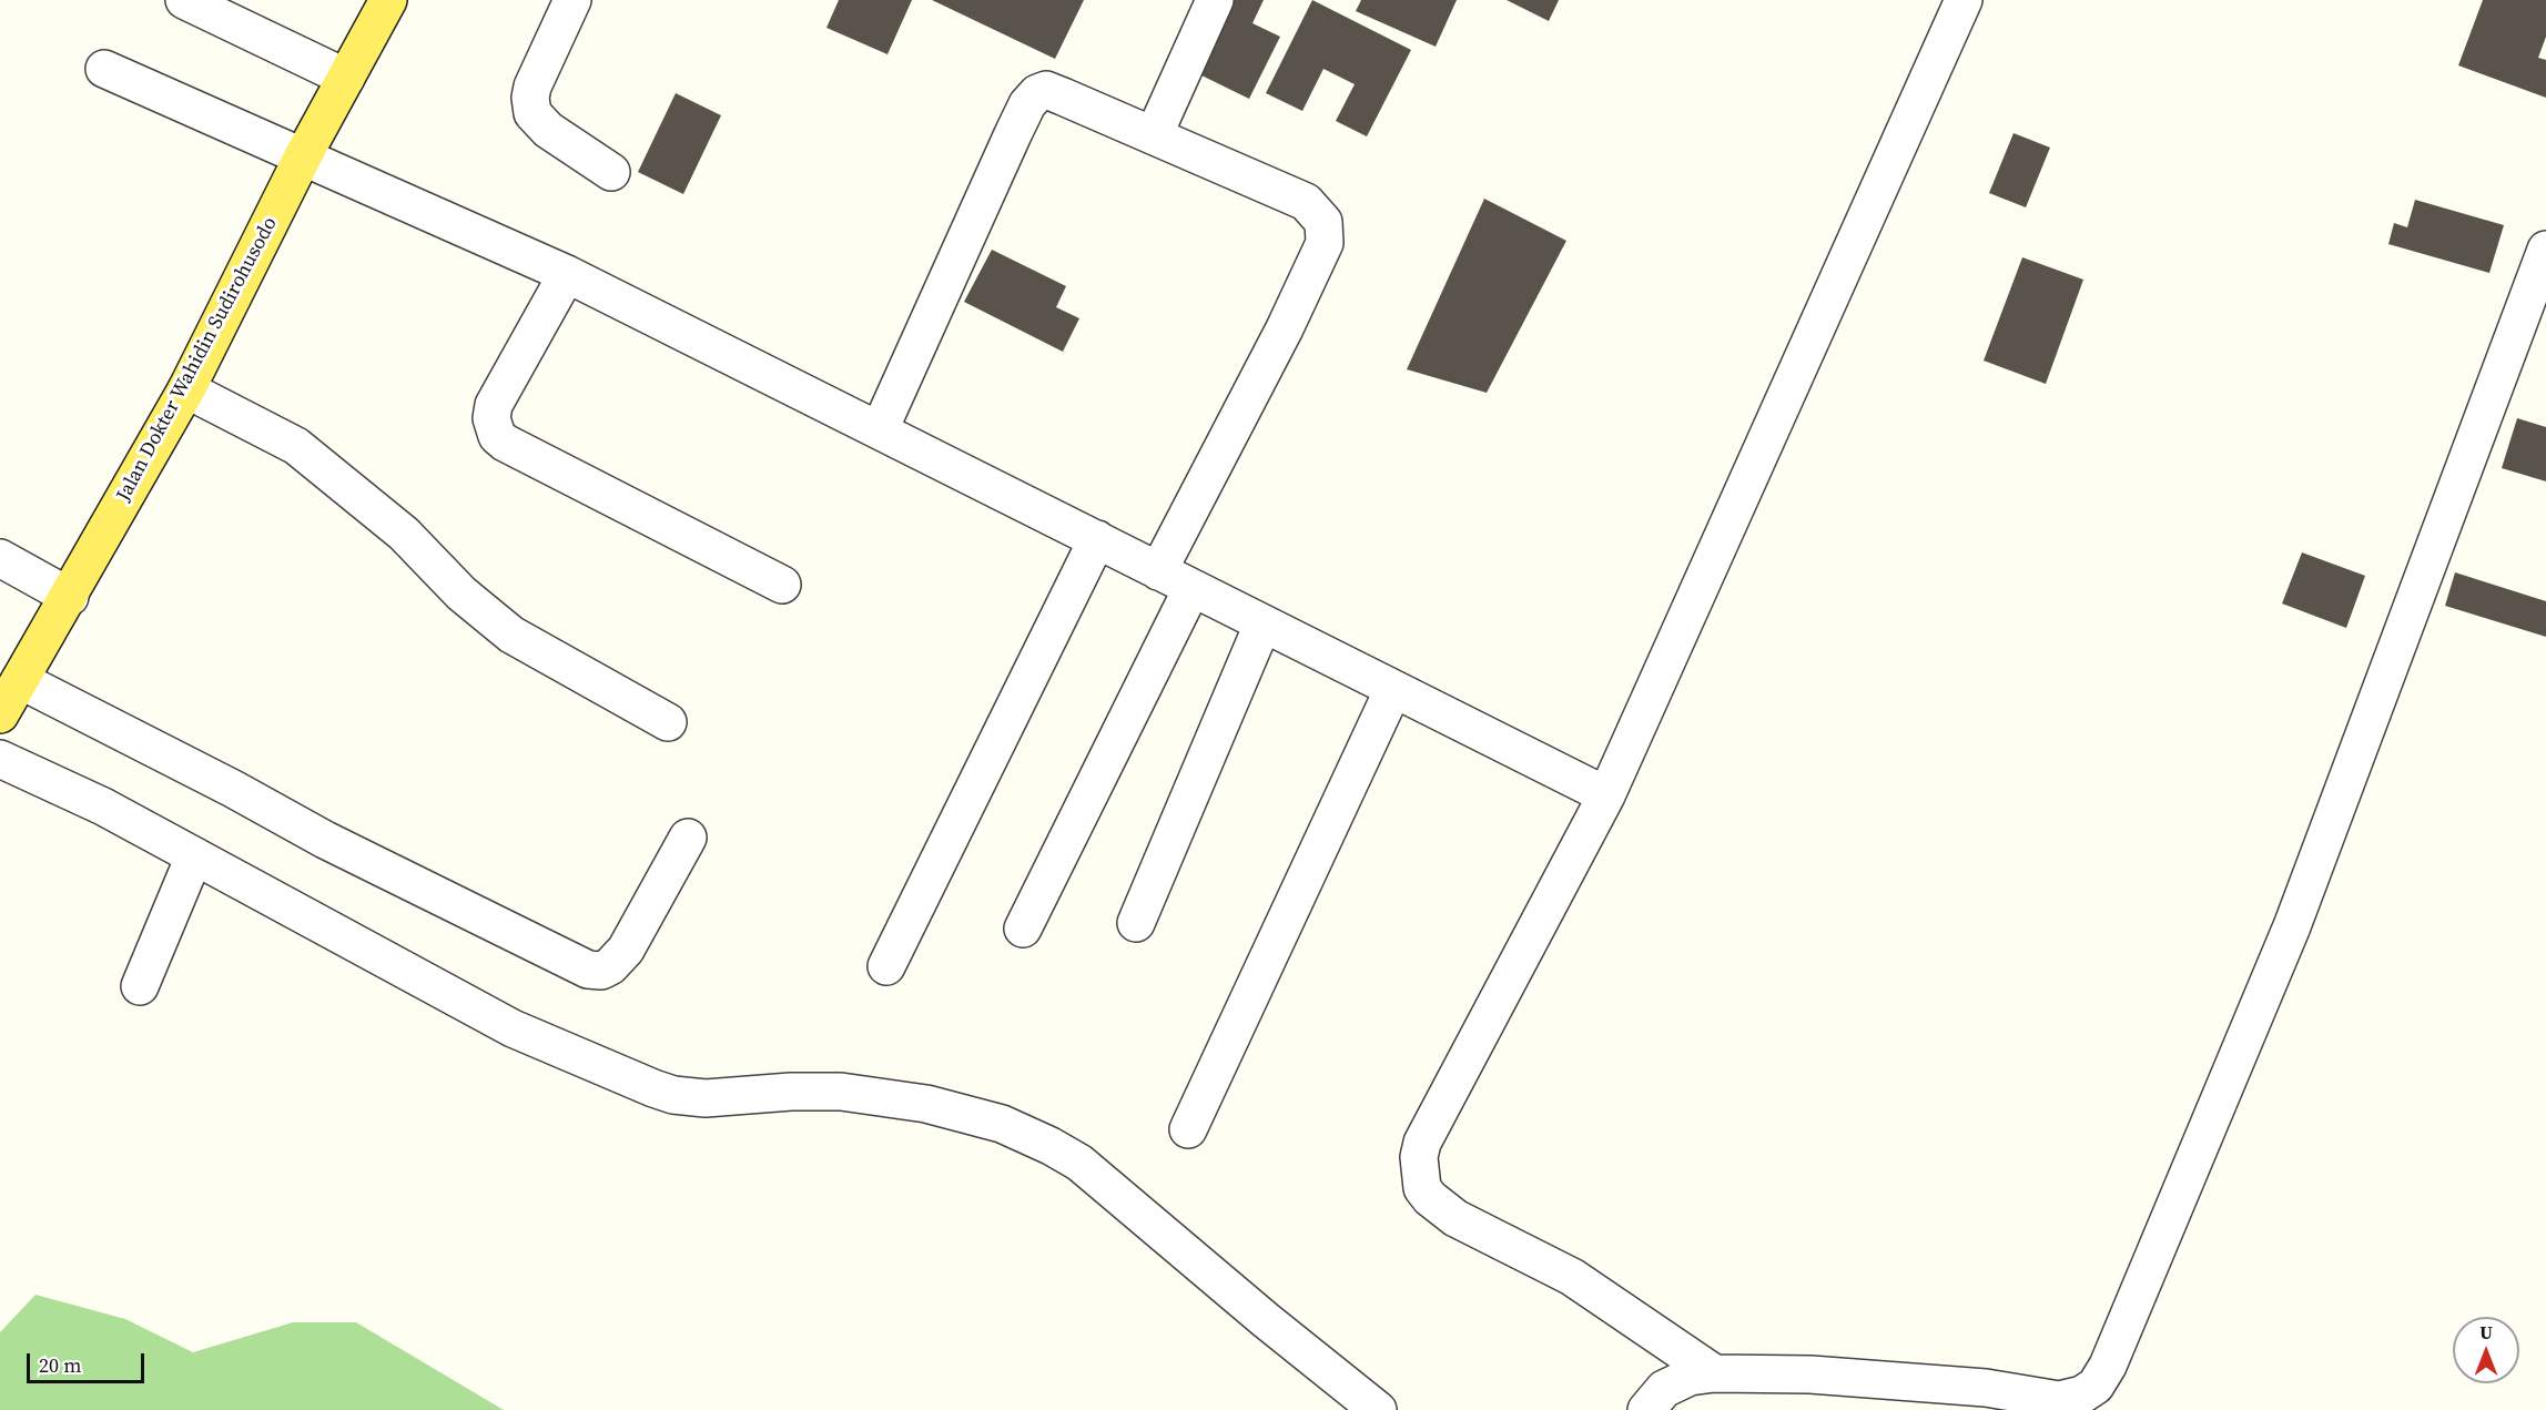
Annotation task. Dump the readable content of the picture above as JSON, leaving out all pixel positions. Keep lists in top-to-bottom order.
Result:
{
  "streets": {
    "main road": ["Jalan Dokter Wahidin Sudirohusodo"]
  },
  "scale_bar": "20 m",
  "north": "top"
}
